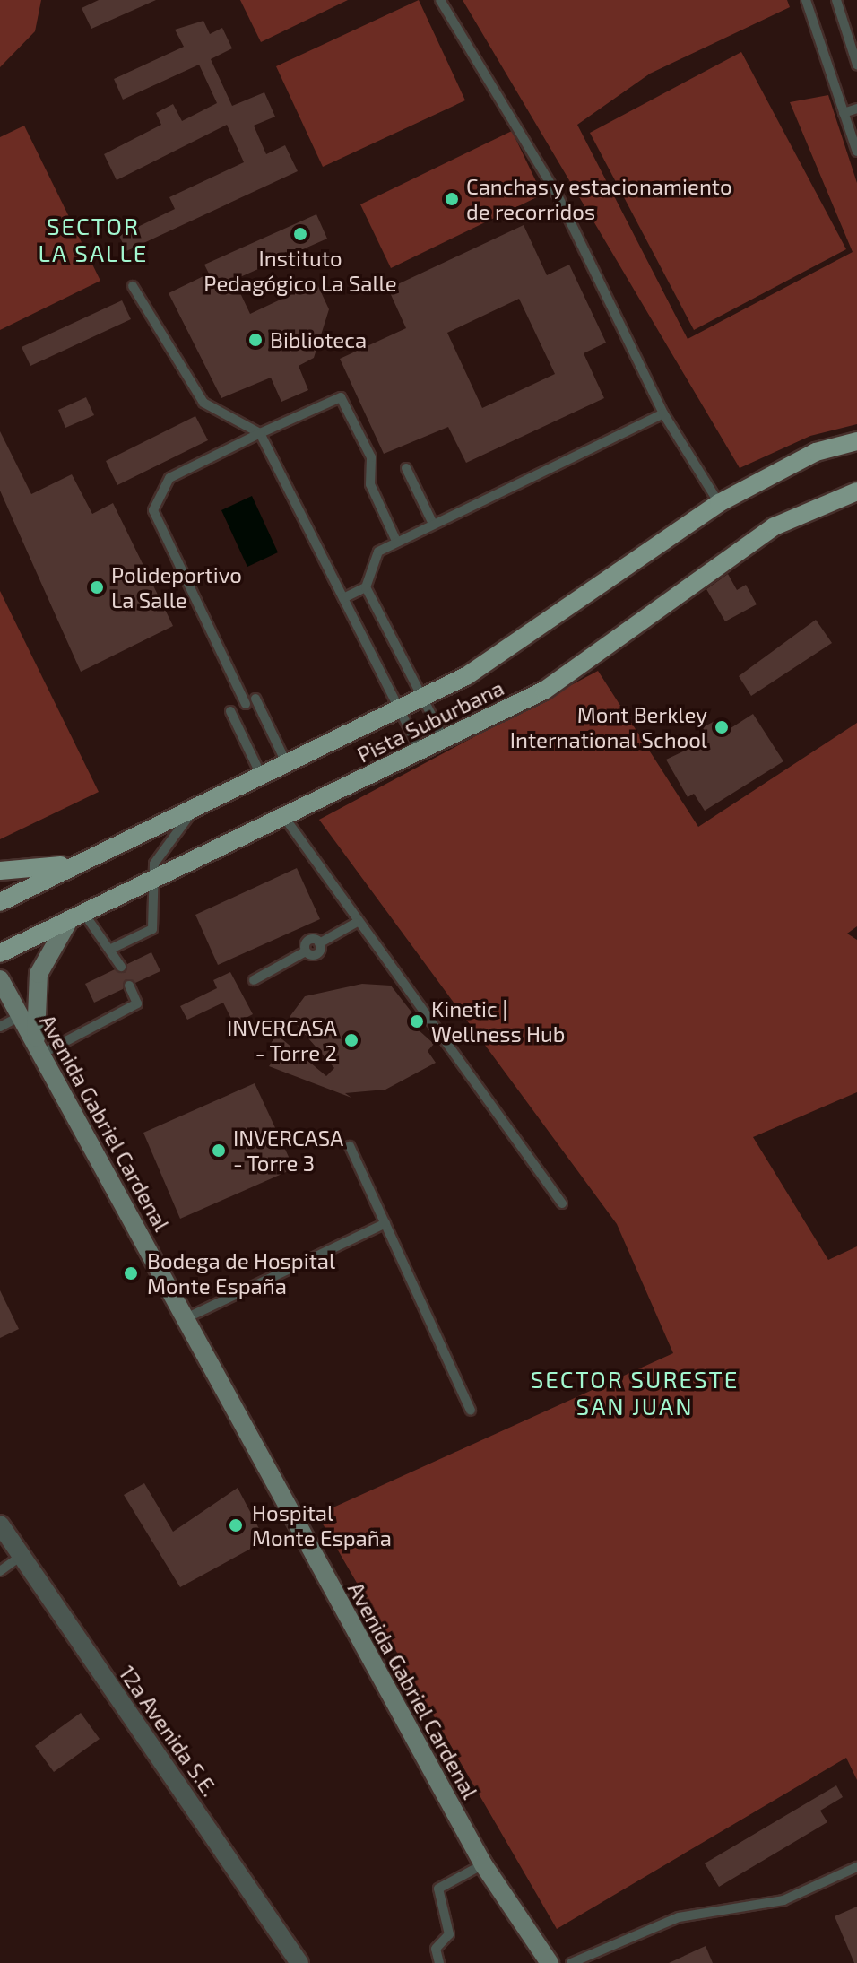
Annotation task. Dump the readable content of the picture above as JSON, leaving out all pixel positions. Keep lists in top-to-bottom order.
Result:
{
  "streets": {
    "main road": ["Pista Suburbana"],
    "street": ["Avenida Gabriel Cardenal", "12a Avenida S.E."]
  },
  "districts": ["SECTOR LA SALLE", "SECTOR SURESTE SAN JUAN"],
  "places": [
    "Canchas y estacionamiento de recorridos",
    "Instituto Pedagógico La Salle",
    "Biblioteca",
    "Polideportivo La Salle",
    "Mont Berkley International School",
    "Kinetic | Wellness Hub",
    "INVERCASA - Torre 2",
    "INVERCASA - Torre 3",
    "Bodega de Hospital Monte España",
    "Hospital Monte España"
  ]
}
